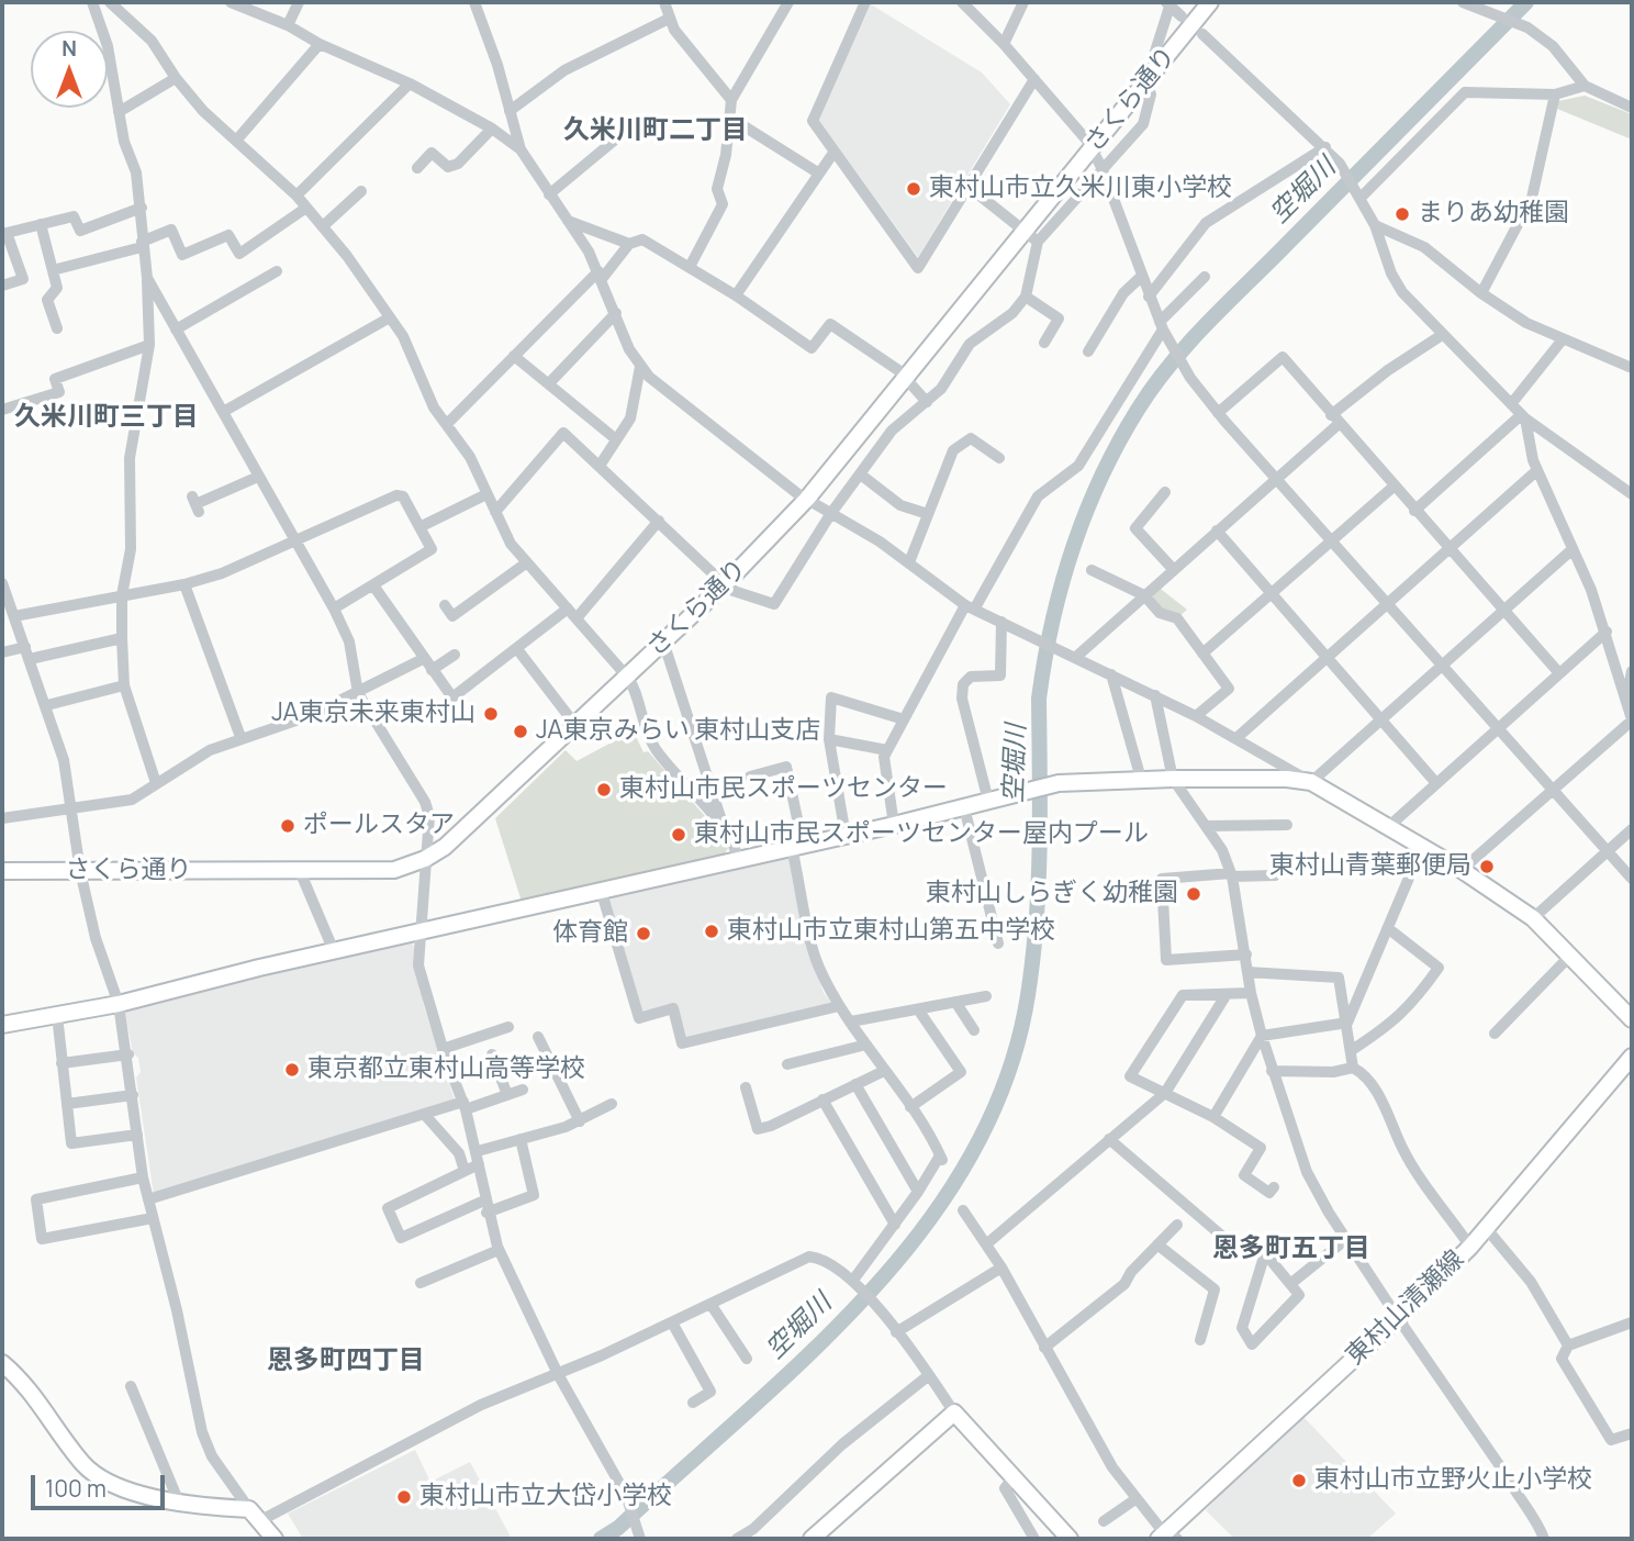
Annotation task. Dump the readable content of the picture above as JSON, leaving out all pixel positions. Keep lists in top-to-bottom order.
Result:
{
  "streets": {
    "street": ["さくら通り", "東村山清瀬線"]
  },
  "districts": [
    "久米川町二丁目",
    "久米川町三丁目",
    "恩多町五丁目",
    "恩多町四丁目"
  ],
  "water": ["空堀川"],
  "places": [
    "東村山市立久米川東小学校",
    "まりあ幼稚園",
    "JA東京未来東村山",
    "JA東京みらい 東村山支店",
    "東村山市民スポーツセンター",
    "ポールスタア",
    "東村山市民スポーツセンター屋内プール",
    "東村山青葉郵便局",
    "東村山しらぎく幼稚園",
    "東村山市立東村山第五中学校",
    "体育館",
    "東京都立東村山高等学校",
    "東村山市立野火止小学校",
    "東村山市立大岱小学校"
  ],
  "scale_bar": "100 m",
  "north": "top"
}
